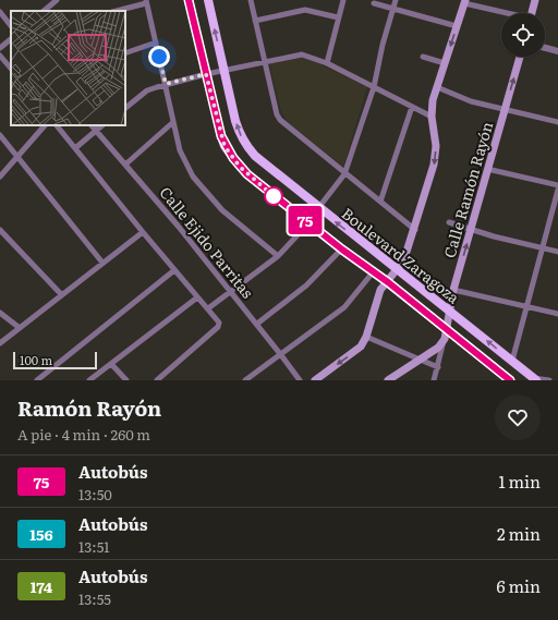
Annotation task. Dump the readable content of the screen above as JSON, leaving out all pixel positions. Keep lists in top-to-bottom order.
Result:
{
  "streets": {
    "main road": ["Calle Ramón Rayón", "Boulevard Zaragoza"],
    "street": ["Calle Ejido Parritas"]
  },
  "crossings": [
    ["Calle Ramón Rayón", "Boulevard Zaragoza"]
  ],
  "lines": ["bus line 75"],
  "scale_bar": "100 m",
  "page": {
    "on_map": "75",
    "scale": "100 m",
    "heading": ["Ramón Rayón", "A pie · 4 min · 260 m"],
    "list": [
      {
        "mark": "75",
        "name": "Autobús",
        "note": "13:50",
        "value": "1 min"
      },
      {
        "mark": "156",
        "name": "Autobús",
        "note": "13:51",
        "value": "2 min"
      },
      {
        "mark": "174",
        "name": "Autobús",
        "note": "13:55",
        "value": "6 min"
      }
    ]
  }
}
